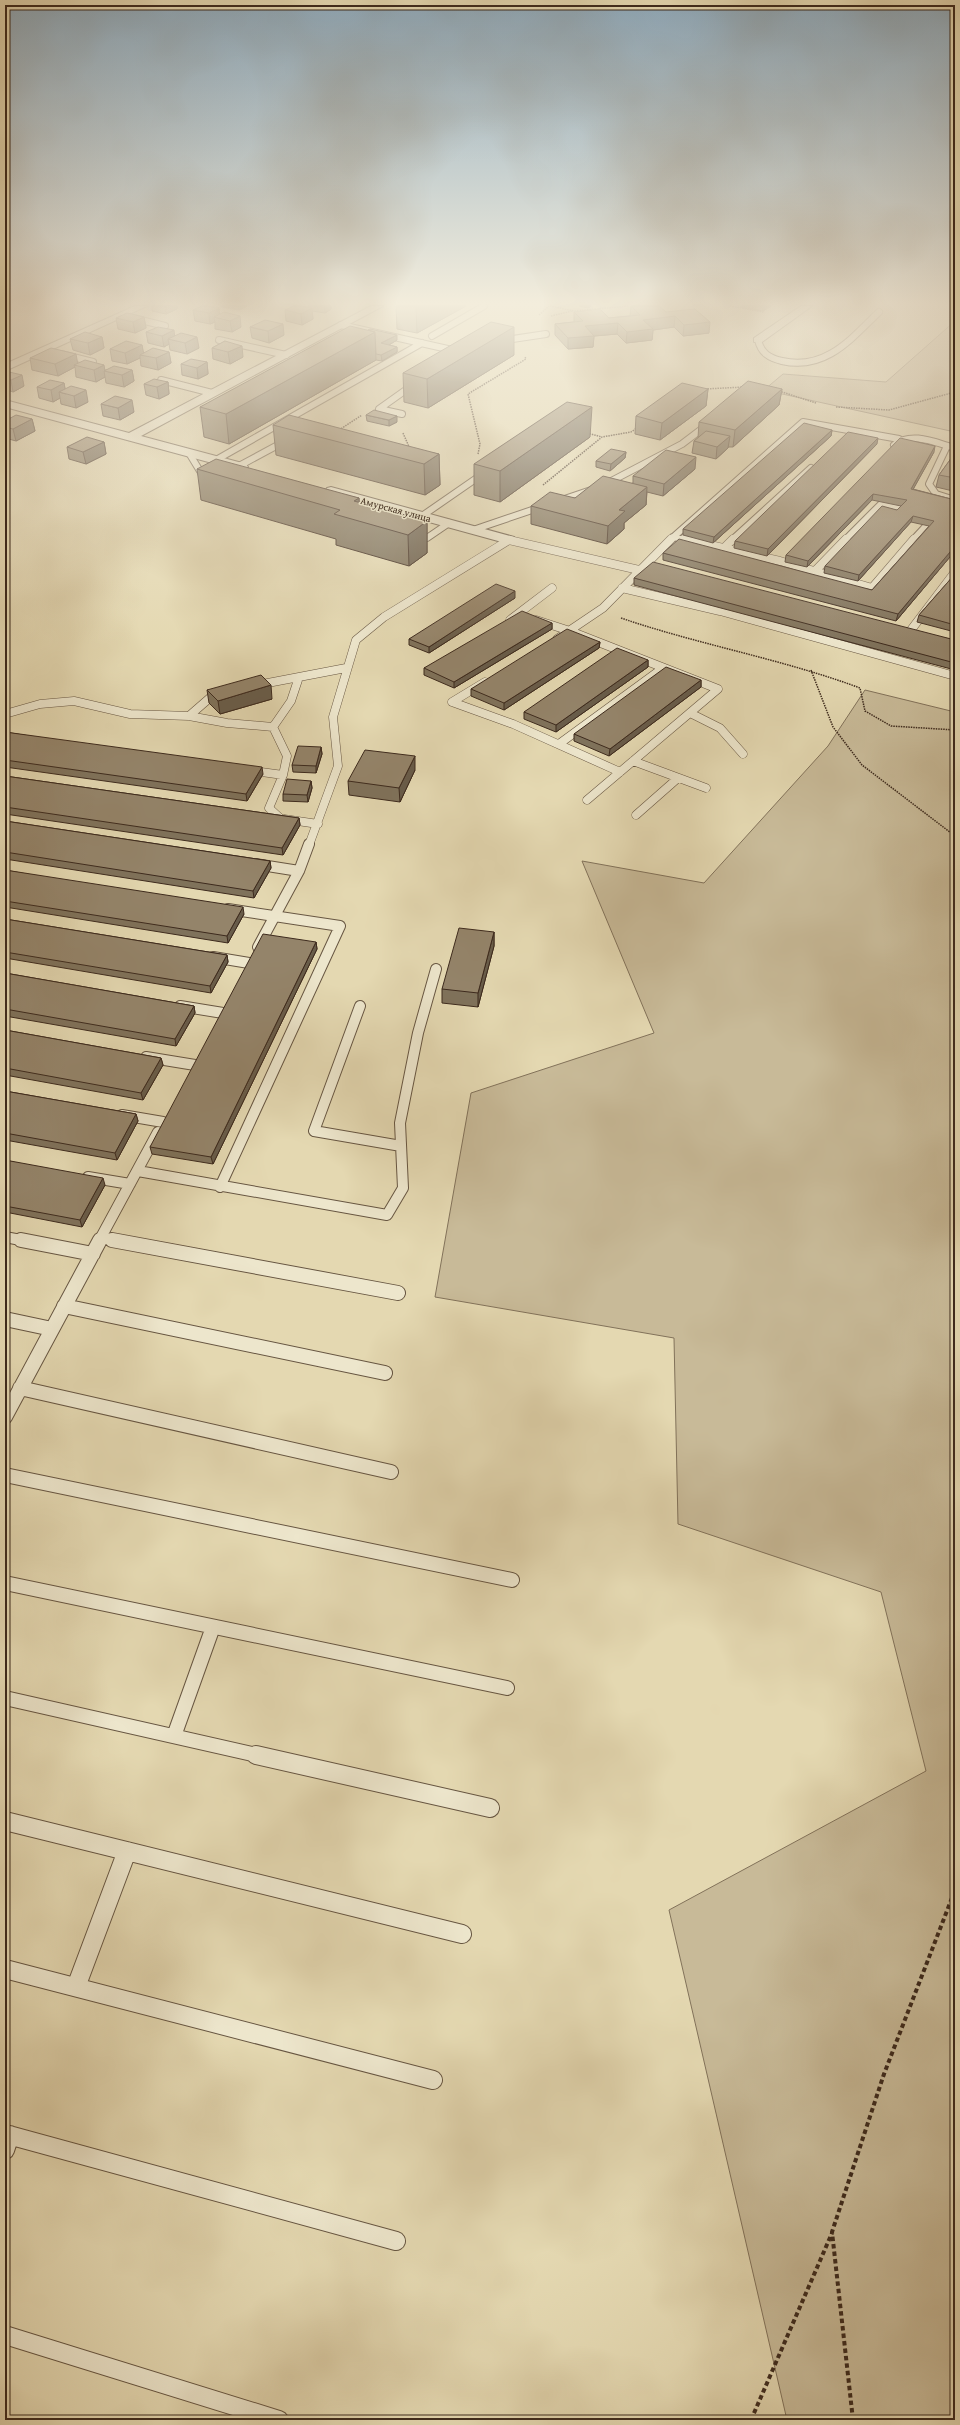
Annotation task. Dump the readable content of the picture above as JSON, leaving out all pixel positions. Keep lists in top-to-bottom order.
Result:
{
  "streets": {
    "street": ["Амурская улица"]
  }
}
